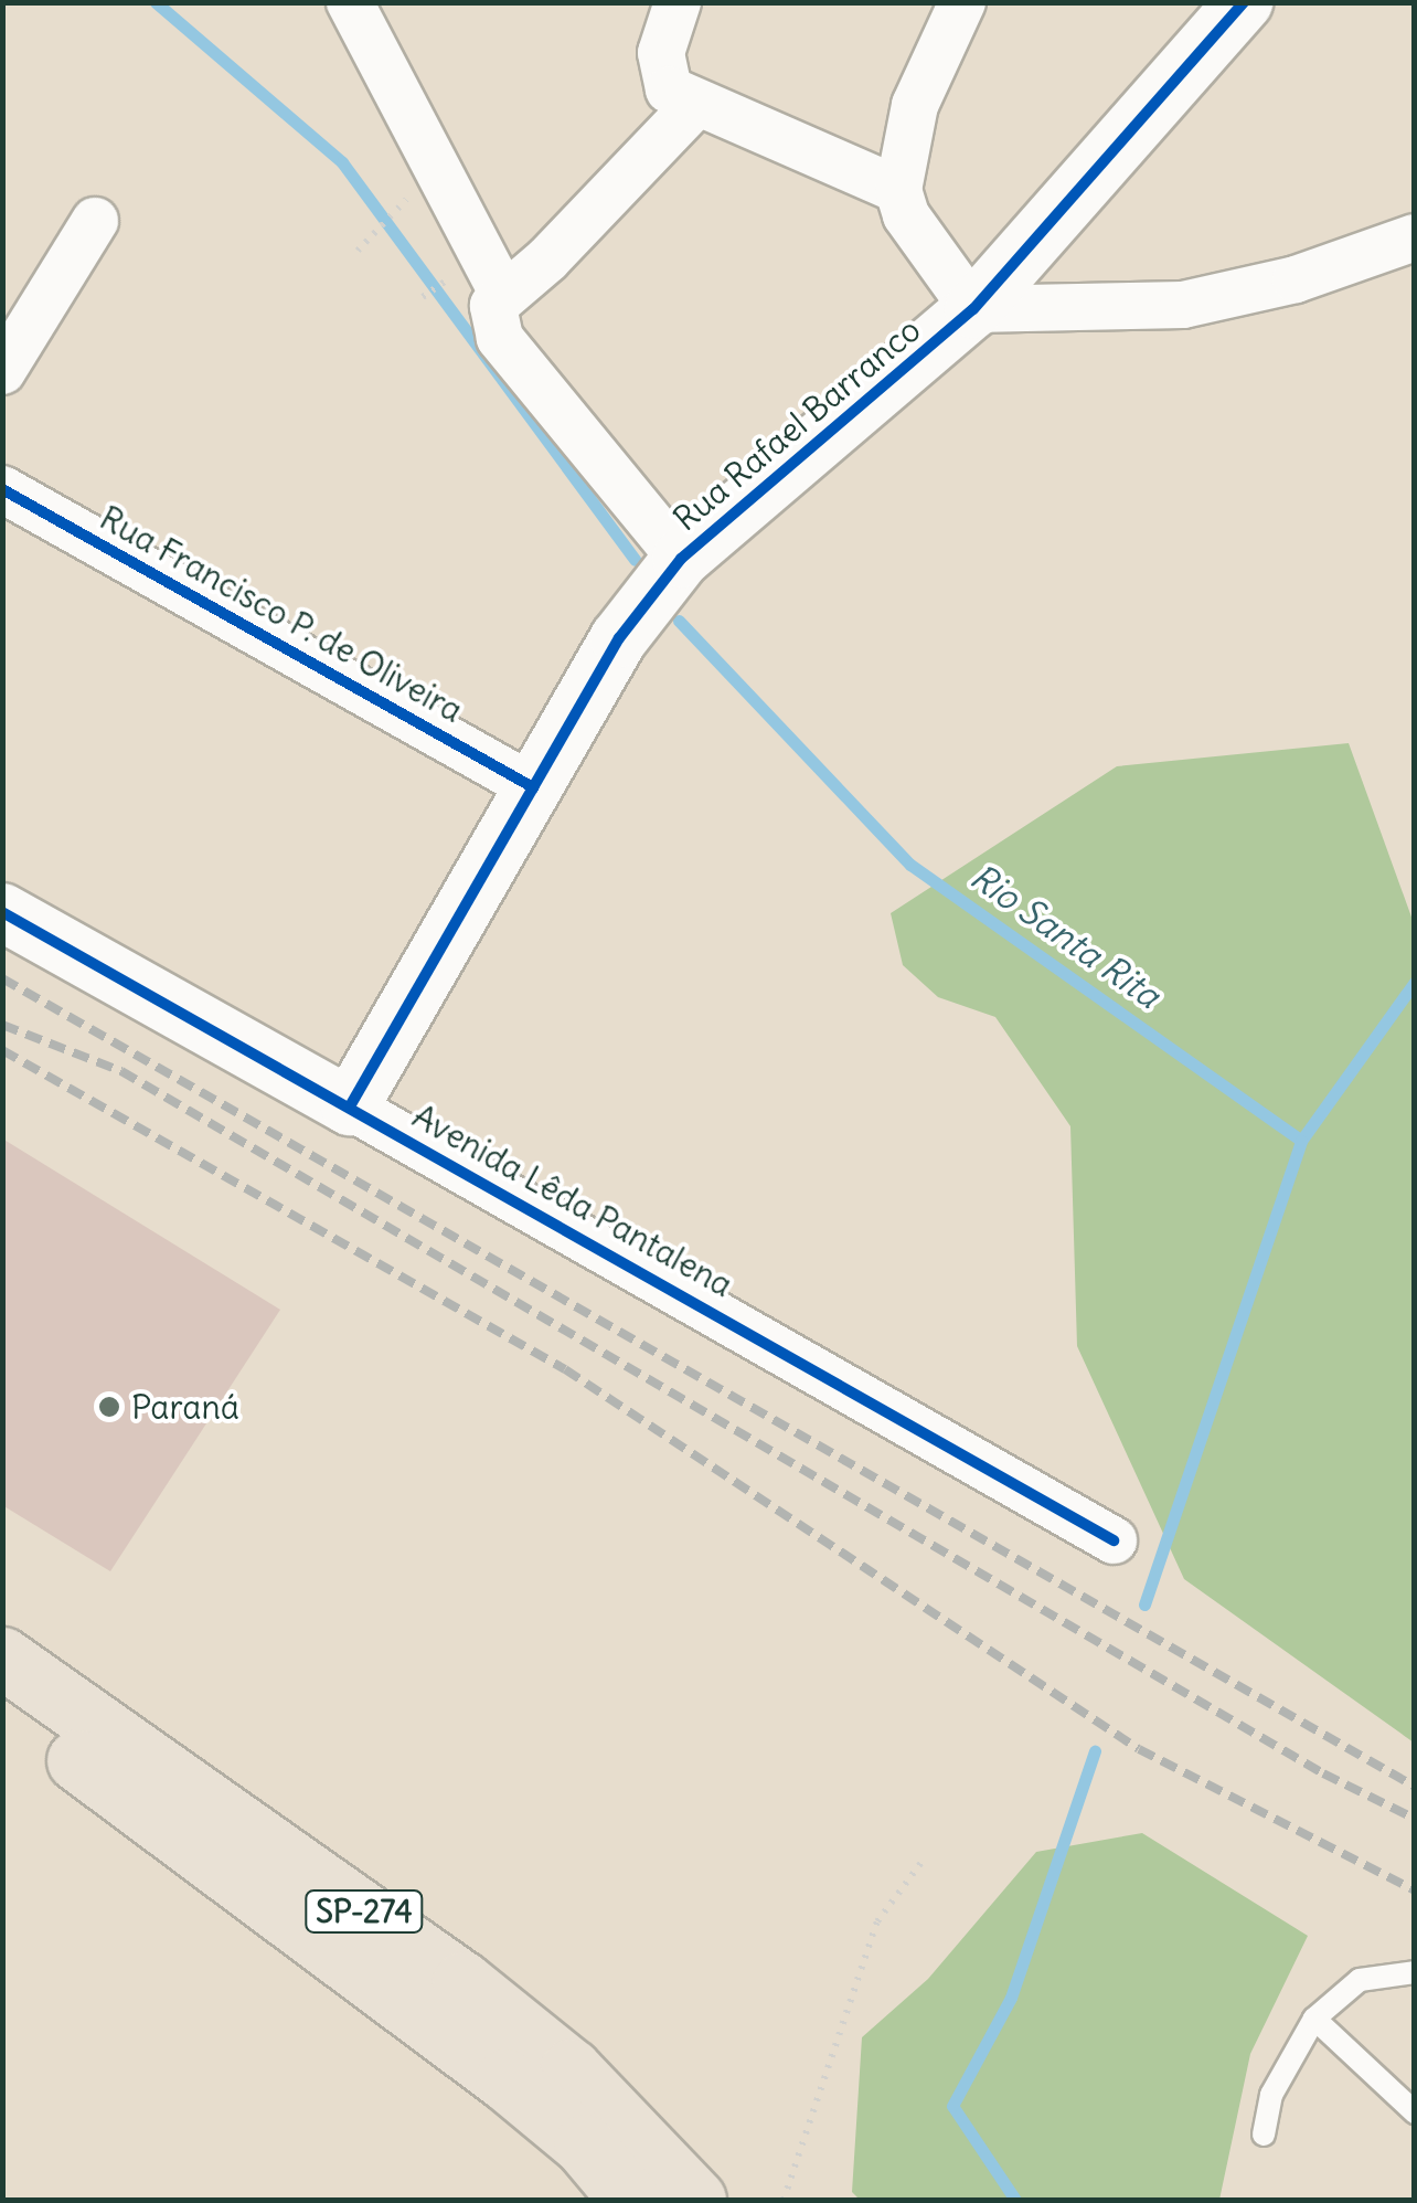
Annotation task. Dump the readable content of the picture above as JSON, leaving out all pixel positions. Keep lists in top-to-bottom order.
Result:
{
  "streets": {
    "main road": ["SP-274"],
    "street": ["Rua Rafael Barranco", "Rua Francisco P. de Oliveira", "Avenida Lêda Pantalena"]
  },
  "crossings": [
    ["Rua Rafael Barranco", "Rua Francisco P. de Oliveira"],
    ["Rua Rafael Barranco", "Avenida Lêda Pantalena"]
  ],
  "water": ["Rio Santa Rita"],
  "places": ["Paraná"]
}
